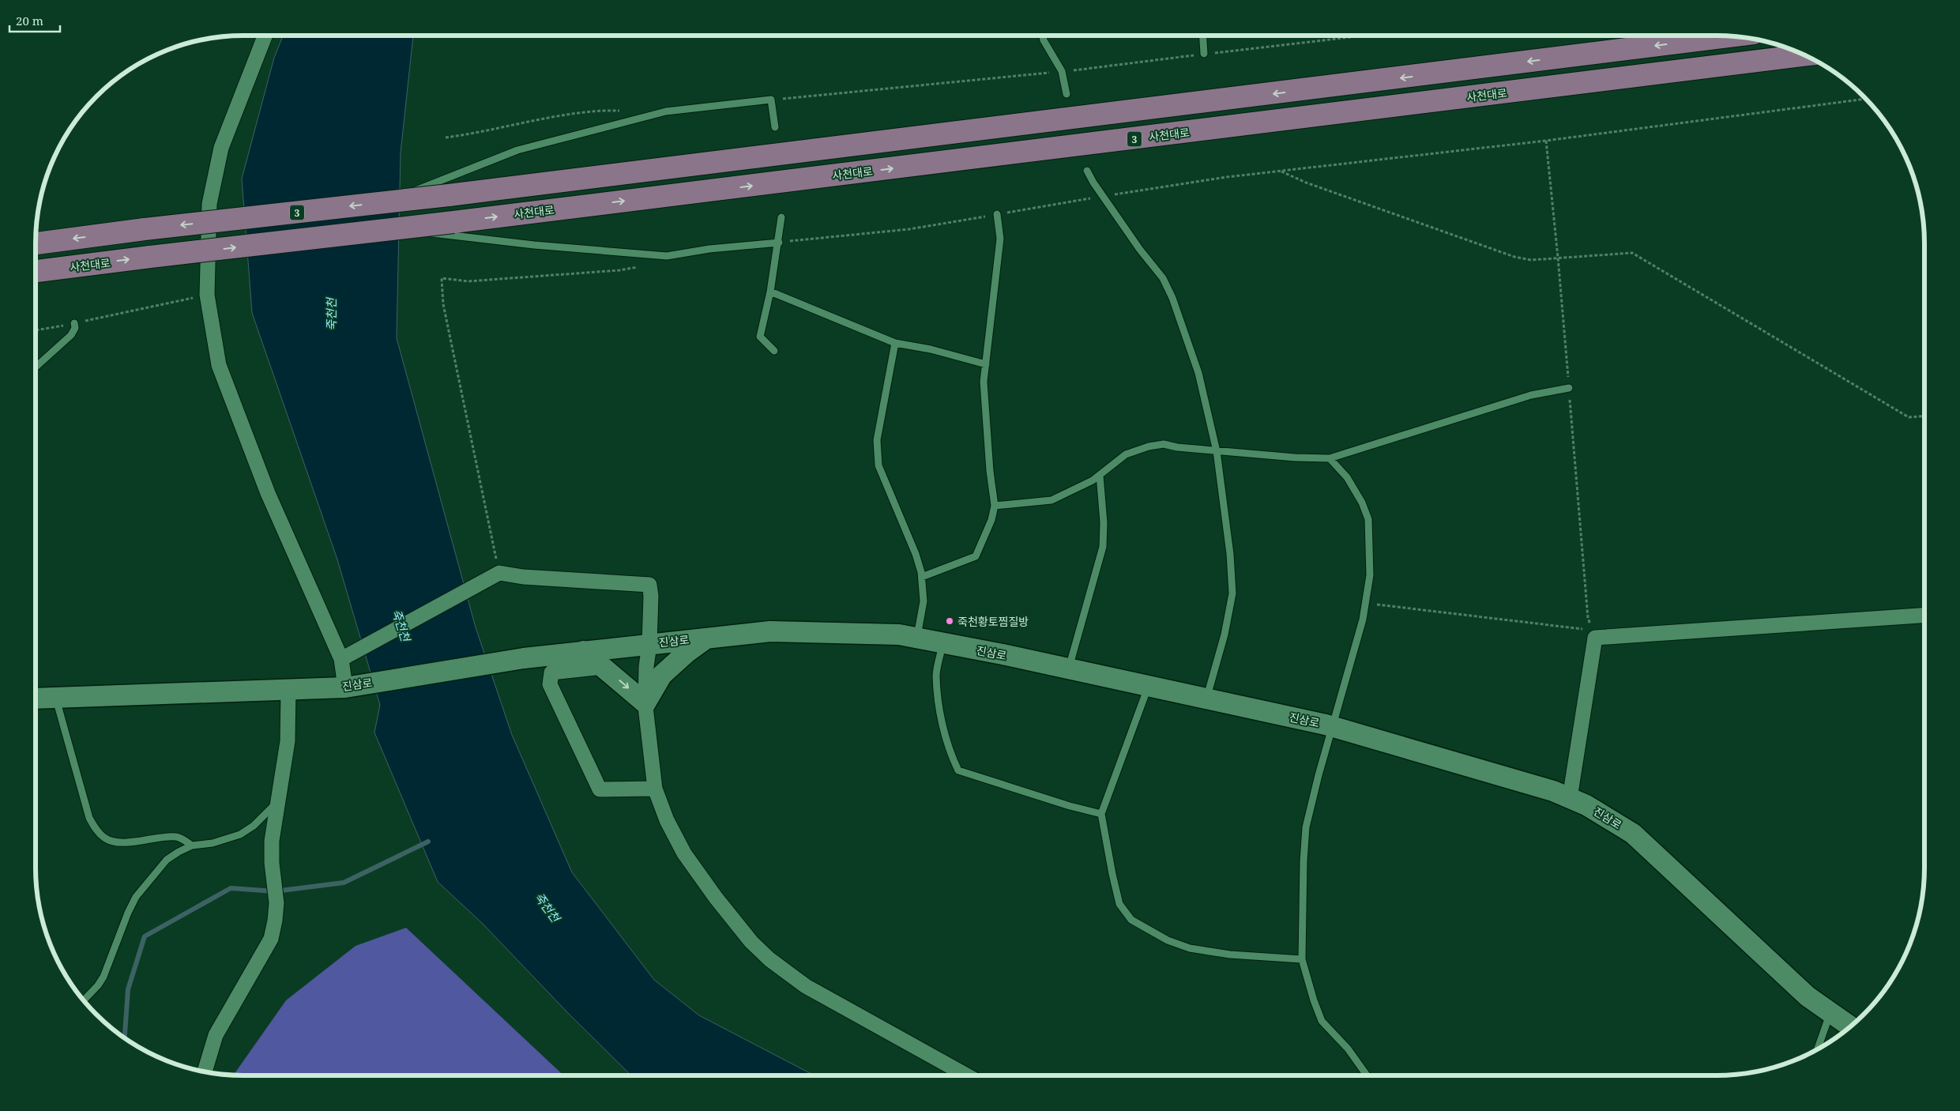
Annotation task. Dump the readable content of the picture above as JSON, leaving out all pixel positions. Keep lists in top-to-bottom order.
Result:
{
  "streets": {
    "main road": ["사천대로", "3"],
    "street": ["진삼로"]
  },
  "water": ["죽천천"],
  "places": ["죽천황토찜질방"],
  "scale_bar": "20 m"
}
